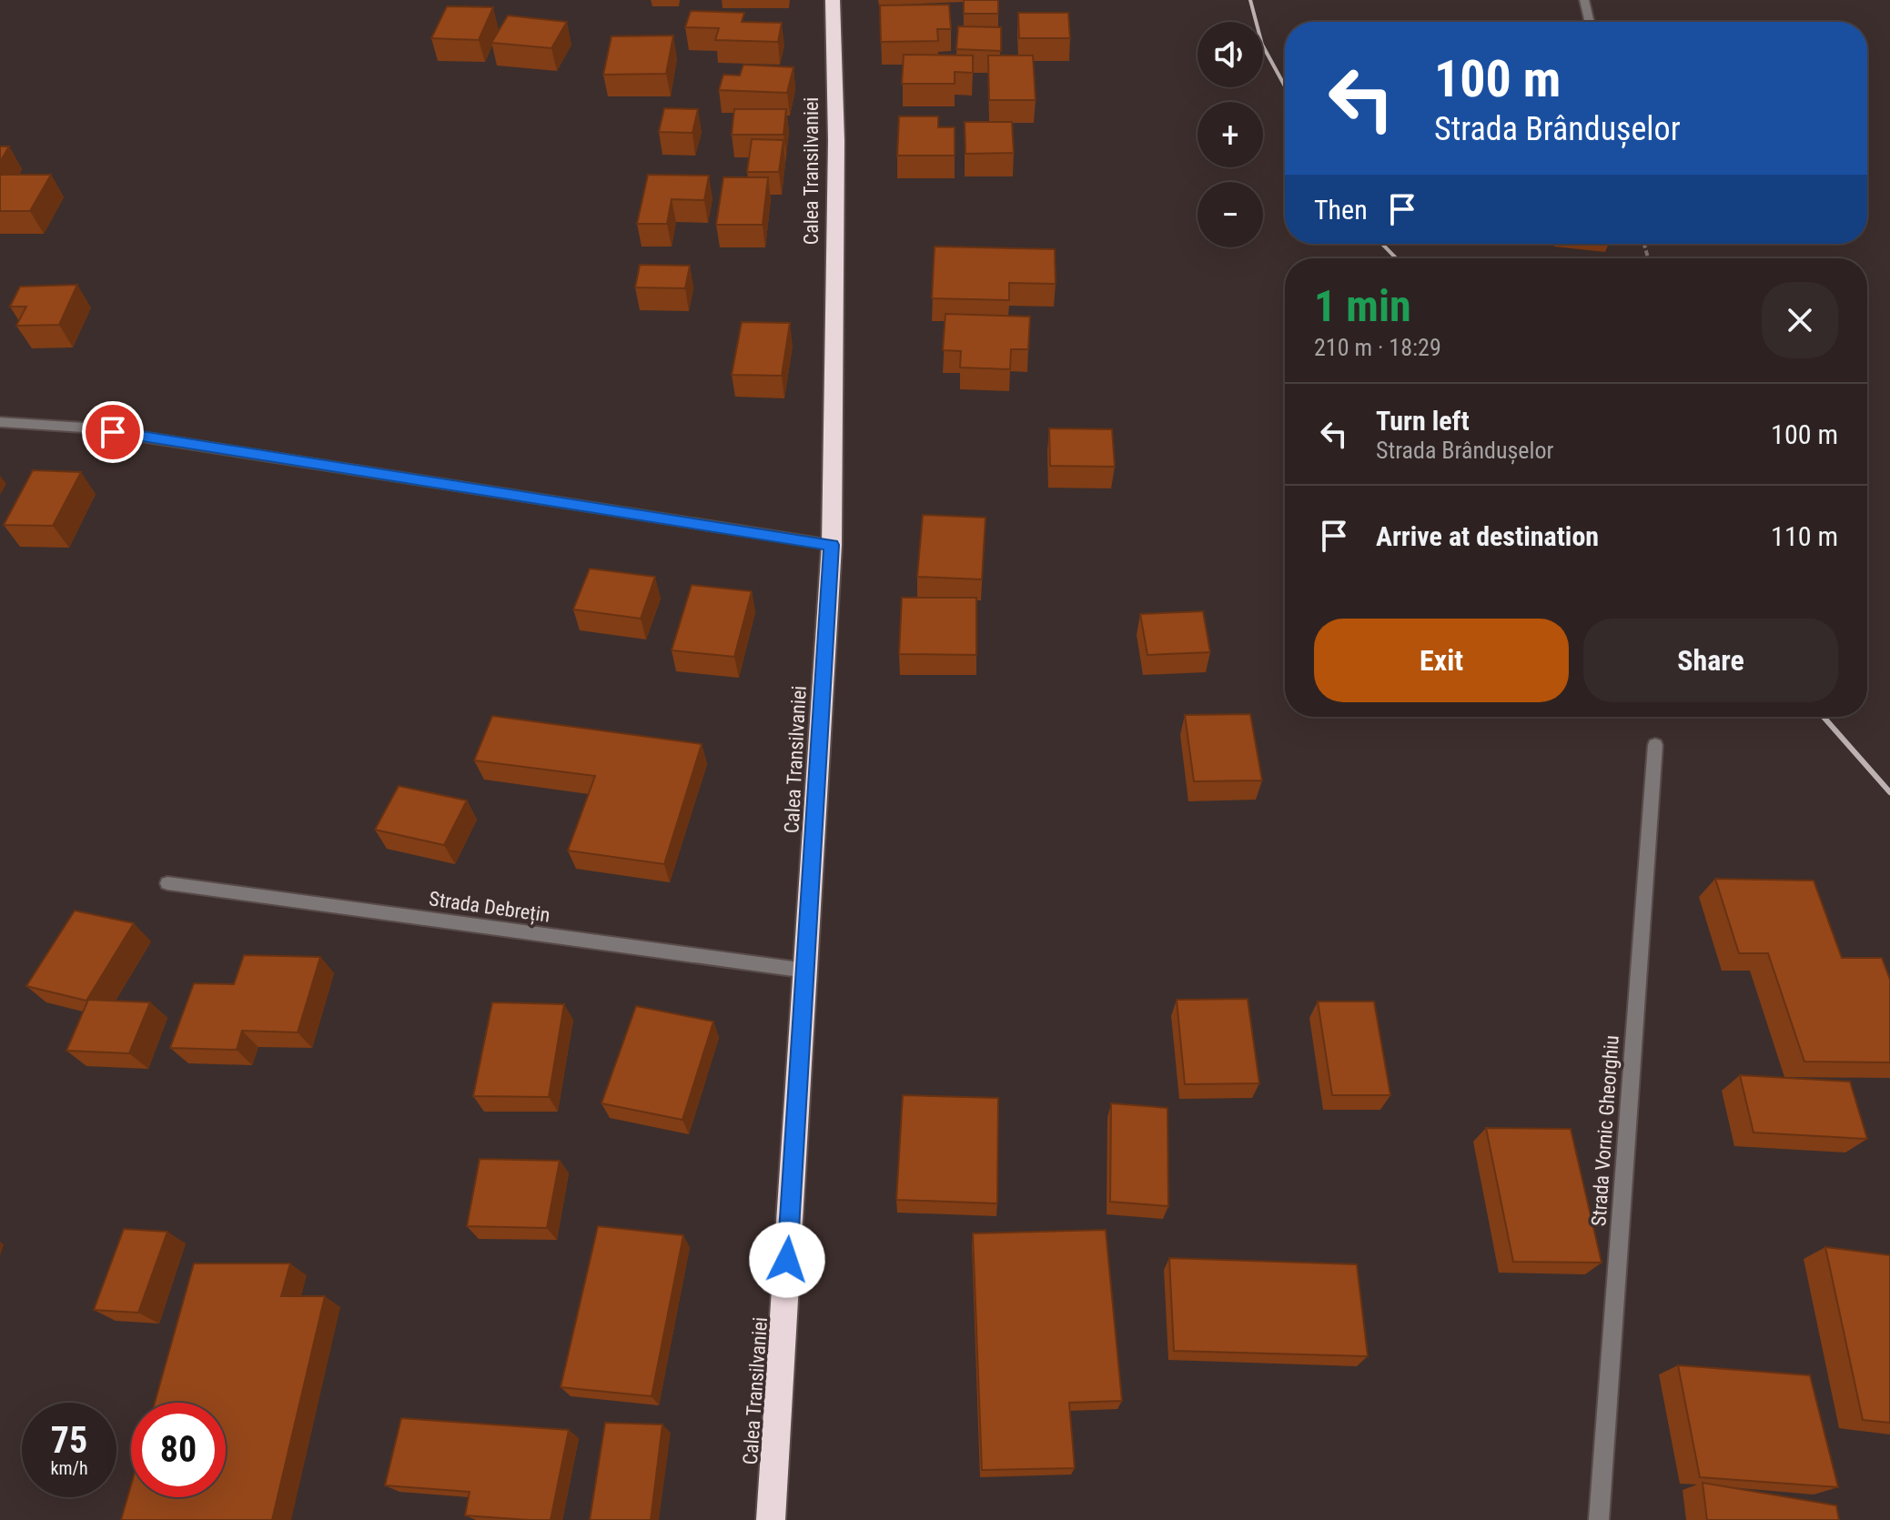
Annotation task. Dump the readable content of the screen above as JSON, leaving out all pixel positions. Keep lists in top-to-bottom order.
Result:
{
  "streets": {
    "highway": ["Calea Transilvaniei"],
    "street": ["Strada Debrețin", "Strada Vornic Gheorghiu"]
  },
  "crossings": [
    ["Calea Transilvaniei", "Strada Debrețin"]
  ],
  "page": {
    "map_buttons": ["+", "−"],
    "turn": ["100 m", "Strada Brândușelor"],
    "then": "Then",
    "heading": ["1 min", "210 m · 18:29"],
    "list": [
      {
        "name": "Turn left",
        "note": "Strada Brândușelor",
        "value": "100 m"
      },
      {
        "name": "Arrive at destination",
        "value": "110 m"
      }
    ],
    "buttons": ["Exit", "Share"],
    "speed": "75 km/h",
    "limit": "80"
  }
}
